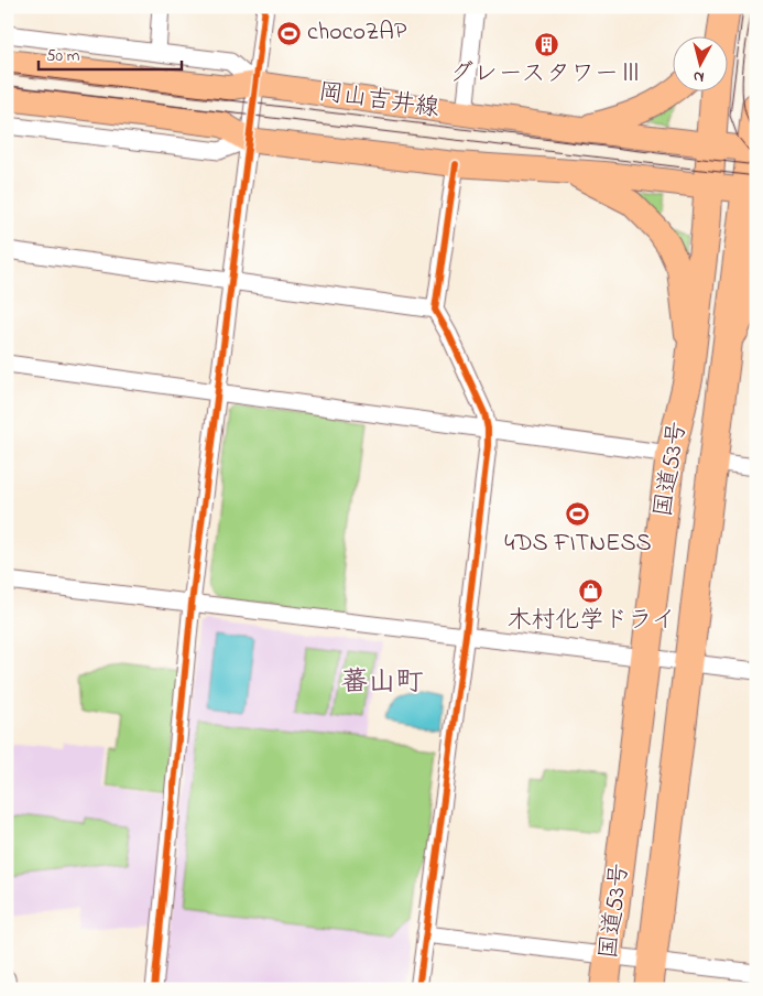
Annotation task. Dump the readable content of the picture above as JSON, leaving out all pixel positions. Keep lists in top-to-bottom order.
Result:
{
  "streets": {
    "highway": ["国道53号"],
    "main road": ["岡山吉井線"]
  },
  "crossings": [
    ["岡山吉井線", "国道53号"]
  ],
  "districts": ["蕃山町"],
  "places": {
    "sports": ["chocoZAP", "4DS FITNESS"],
    "building": ["グレースタワーⅢ"],
    "shop": ["木村化学ドライ"]
  },
  "scale_bar": "50 m",
  "north": "bottom"
}
